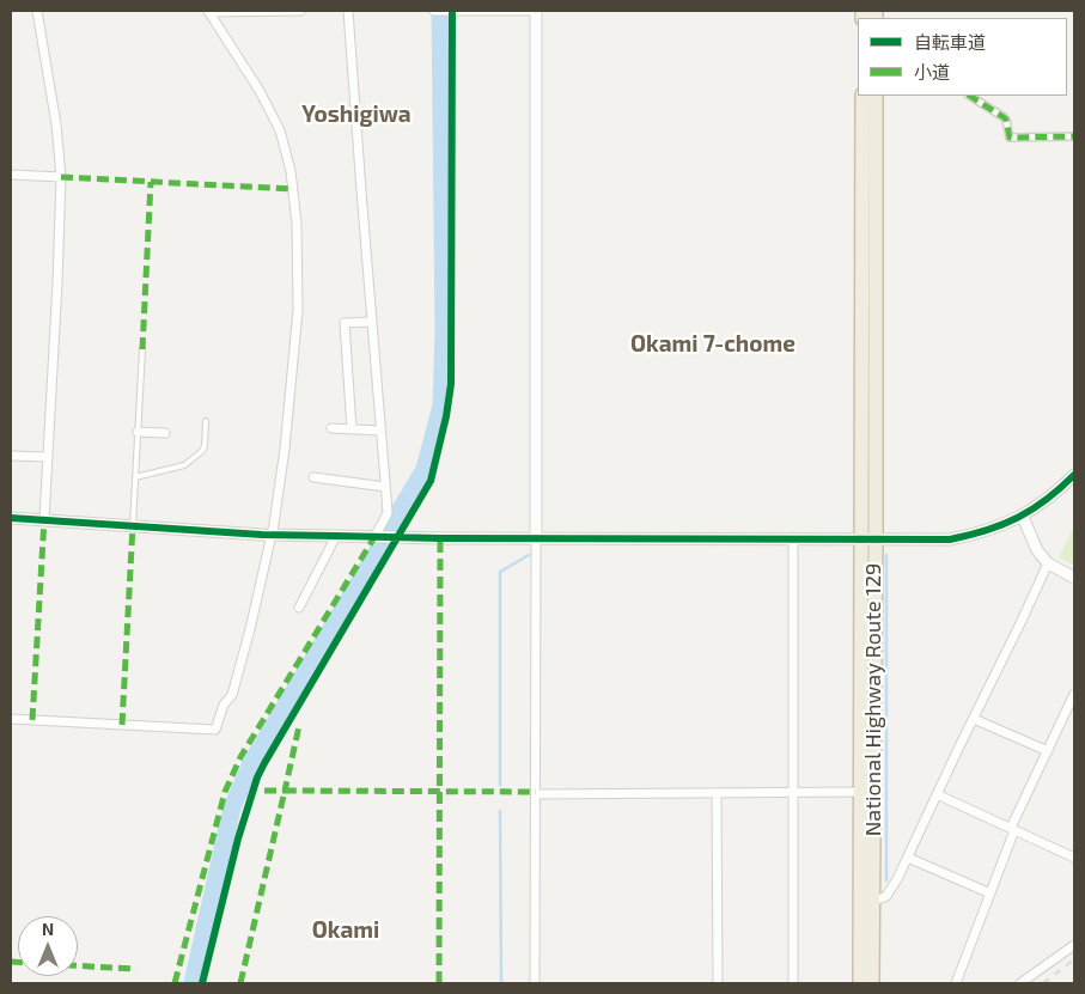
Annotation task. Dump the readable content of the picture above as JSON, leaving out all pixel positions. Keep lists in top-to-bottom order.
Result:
{
  "streets": {
    "highway": ["National Highway Route 129"]
  },
  "districts": ["Yoshigiwa", "Okami 7-chome", "Okami"],
  "legend": ["自転車道", "小道"],
  "north": "top"
}
